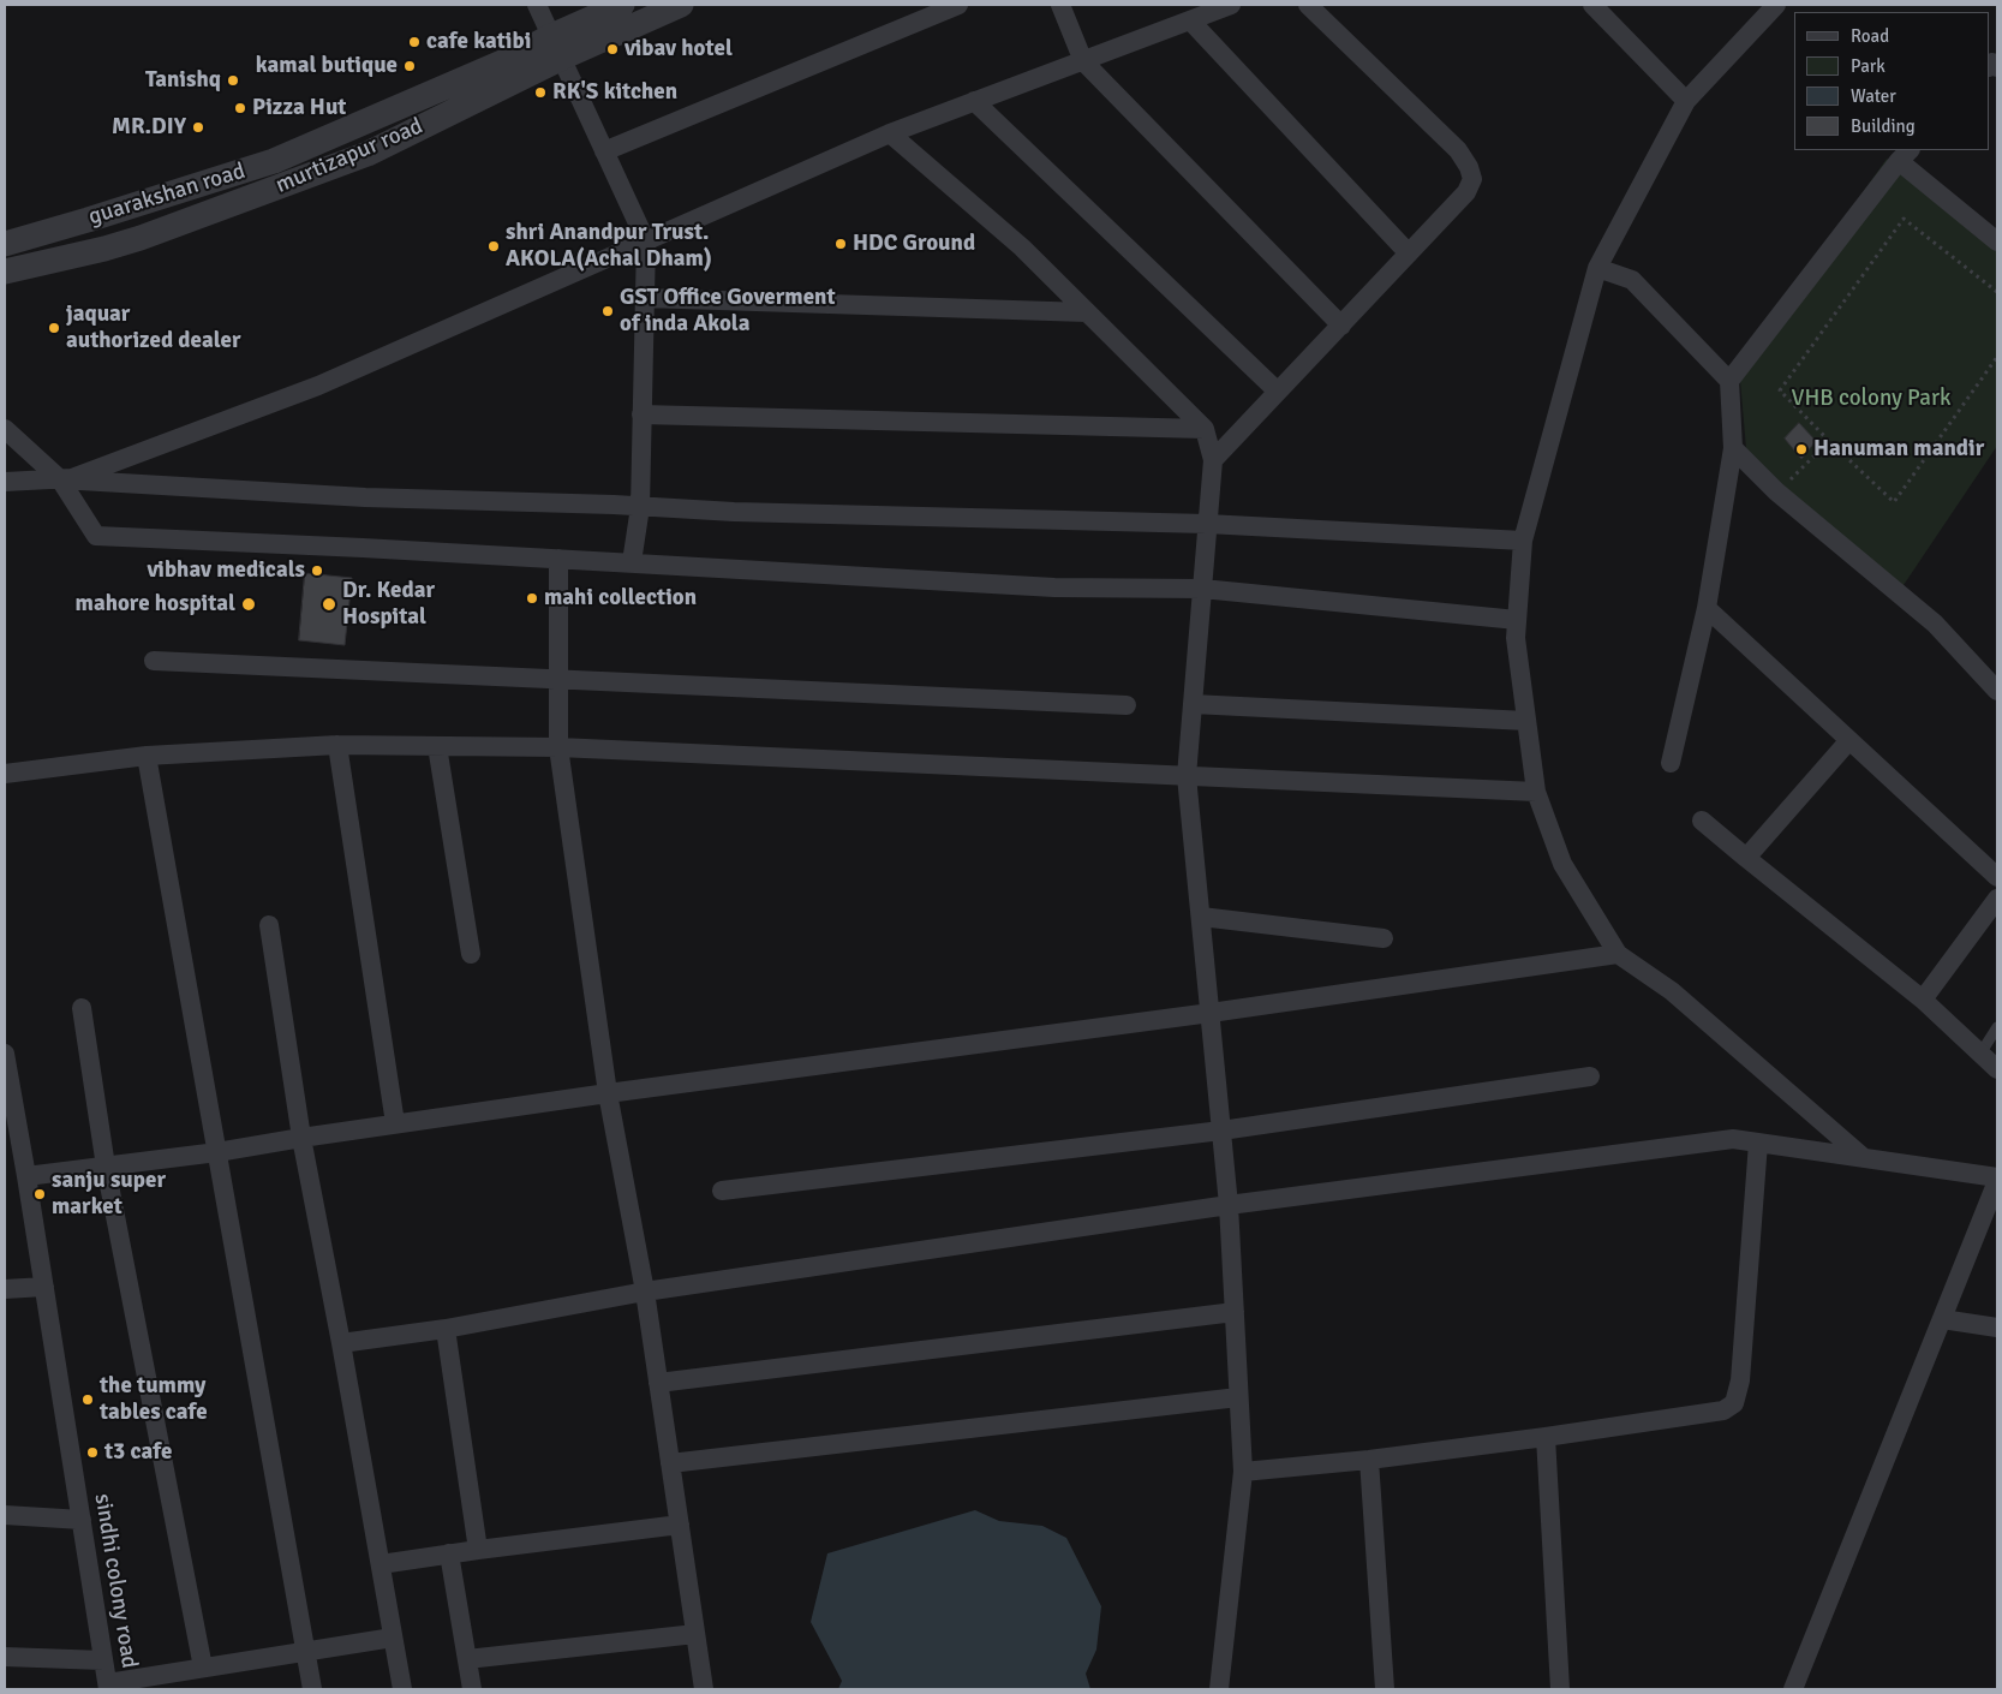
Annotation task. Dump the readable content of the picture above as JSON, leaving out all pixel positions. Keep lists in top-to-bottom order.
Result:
{
  "streets": {
    "street": ["murtizapur road", "guarakshan road", "sindhi colony road"]
  },
  "crossings": [
    ["murtizapur road", "guarakshan road"]
  ],
  "parks": ["VHB colony Park"],
  "places": [
    "cafe katibi",
    "vibav hotel",
    "kamal butique",
    "Tanishq",
    "RK'S kitchen",
    "Pizza Hut",
    "MR.DIY",
    "HDC Ground",
    "shri Anandpur Trust. AKOLA(Achal Dham)",
    "GST Office Goverment of inda Akola",
    "jaquar authorized dealer",
    "Hanuman mandir",
    "vibhav medicals",
    "mahi collection",
    "mahore hospital",
    "Dr. Kedar Hospital",
    "sanju super market",
    "the tummy tables cafe",
    "t3 cafe"
  ],
  "legend": [
    "Road",
    "Park",
    "Water",
    "Building"
  ]
}
